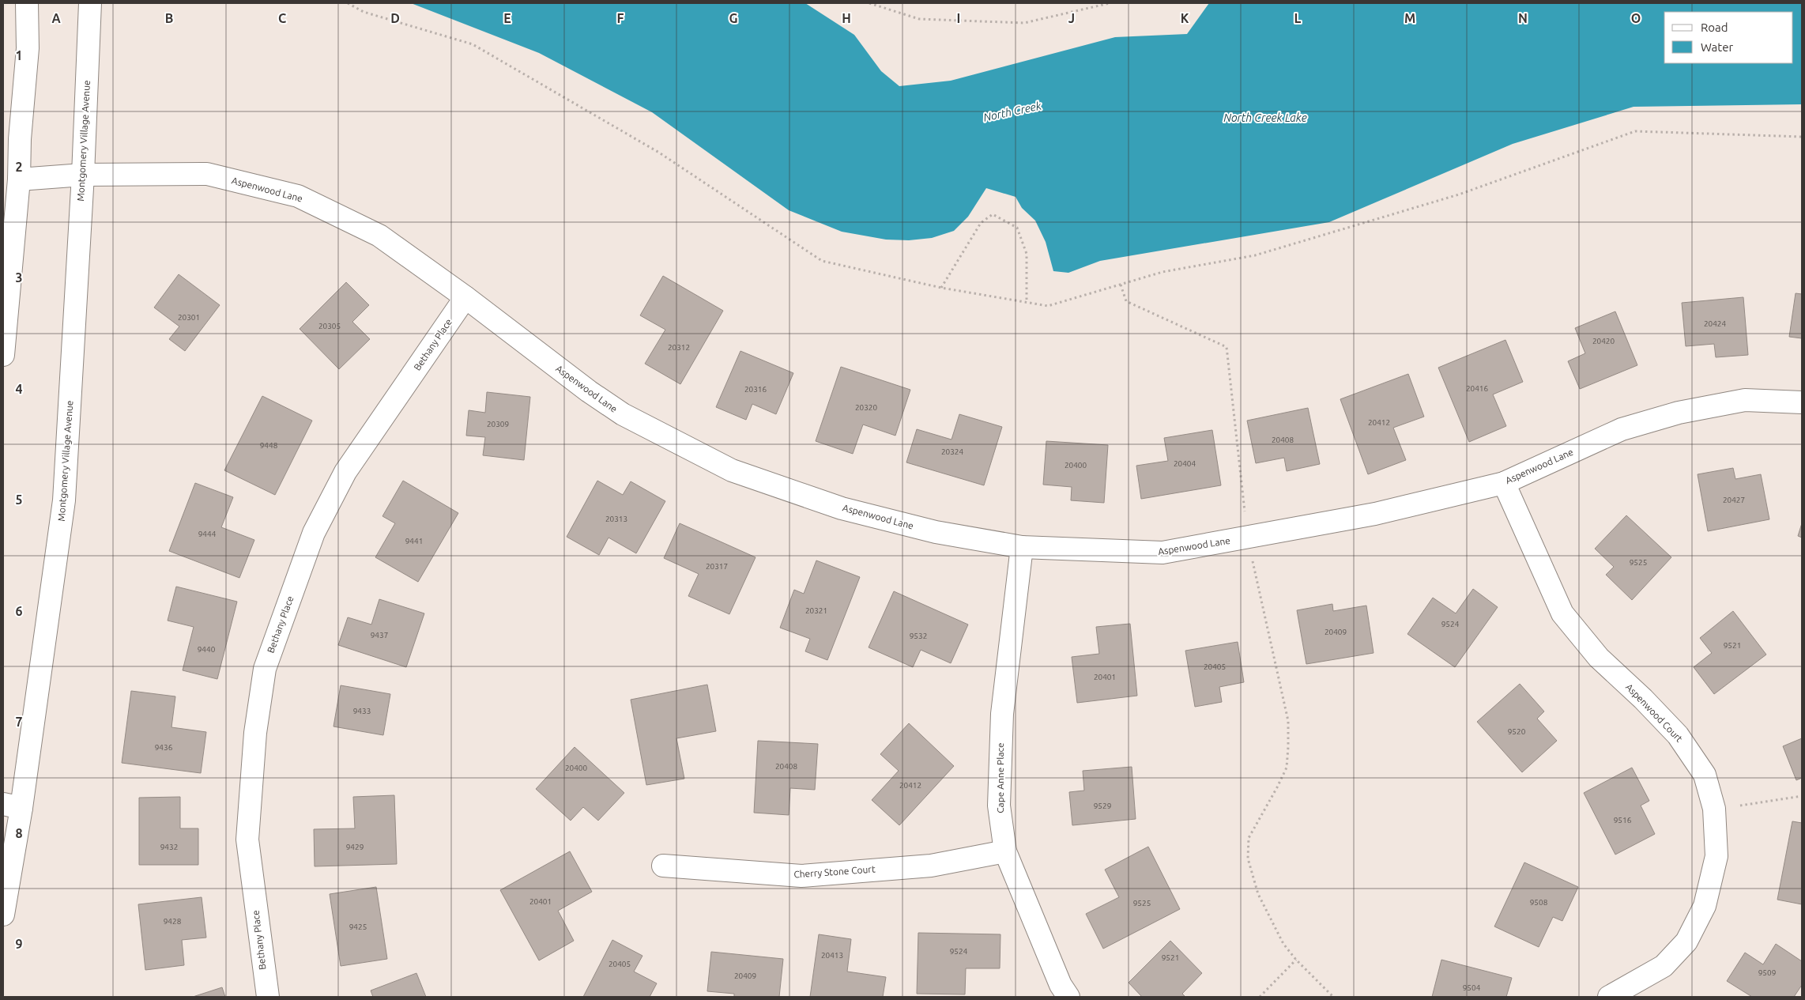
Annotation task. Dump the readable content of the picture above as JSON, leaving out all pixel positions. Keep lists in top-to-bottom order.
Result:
{
  "streets": {
    "street": [
      "Montgomery Village Avenue",
      "Aspenwood Lane",
      "Bethany Place",
      "Aspenwood Court",
      "Cape Anne Place",
      "Cherry Stone Court"
    ]
  },
  "crossings": [
    ["Montgomery Village Avenue", "Aspenwood Lane"],
    ["Aspenwood Lane", "Bethany Place"],
    ["Aspenwood Lane", "Aspenwood Court"],
    ["Aspenwood Lane", "Cape Anne Place"],
    ["Cape Anne Place", "Cherry Stone Court"]
  ],
  "water": ["North Creek", "North Creek Lake"],
  "house_numbers": [
    "20301",
    "20424",
    "20305",
    "20420",
    "20312",
    "20416",
    "20316",
    "20320",
    "20412",
    "20309",
    "20408",
    "9448",
    "20324",
    "20404",
    "20400",
    "20427",
    "20313",
    "9444",
    "9441",
    "9525",
    "20317",
    "20321",
    "9524",
    "20409",
    "9437",
    "9532",
    "9521",
    "9440",
    "20405",
    "20401",
    "9433",
    "9520",
    "9436",
    "20408",
    "20400",
    "20412",
    "9529",
    "9516",
    "9432",
    "9429",
    "20401",
    "9508",
    "9525",
    "9428",
    "9425",
    "9524",
    "20413",
    "9521",
    "20405",
    "9509",
    "20409",
    "9504"
  ],
  "legend": ["Road", "Water"],
  "grid": {
    "columns": [
      "A",
      "B",
      "C",
      "D",
      "E",
      "F",
      "G",
      "H",
      "I",
      "J",
      "K",
      "L",
      "M",
      "N",
      "O"
    ],
    "rows": [
      "1",
      "2",
      "3",
      "4",
      "5",
      "6",
      "7",
      "8",
      "9"
    ]
  }
}
